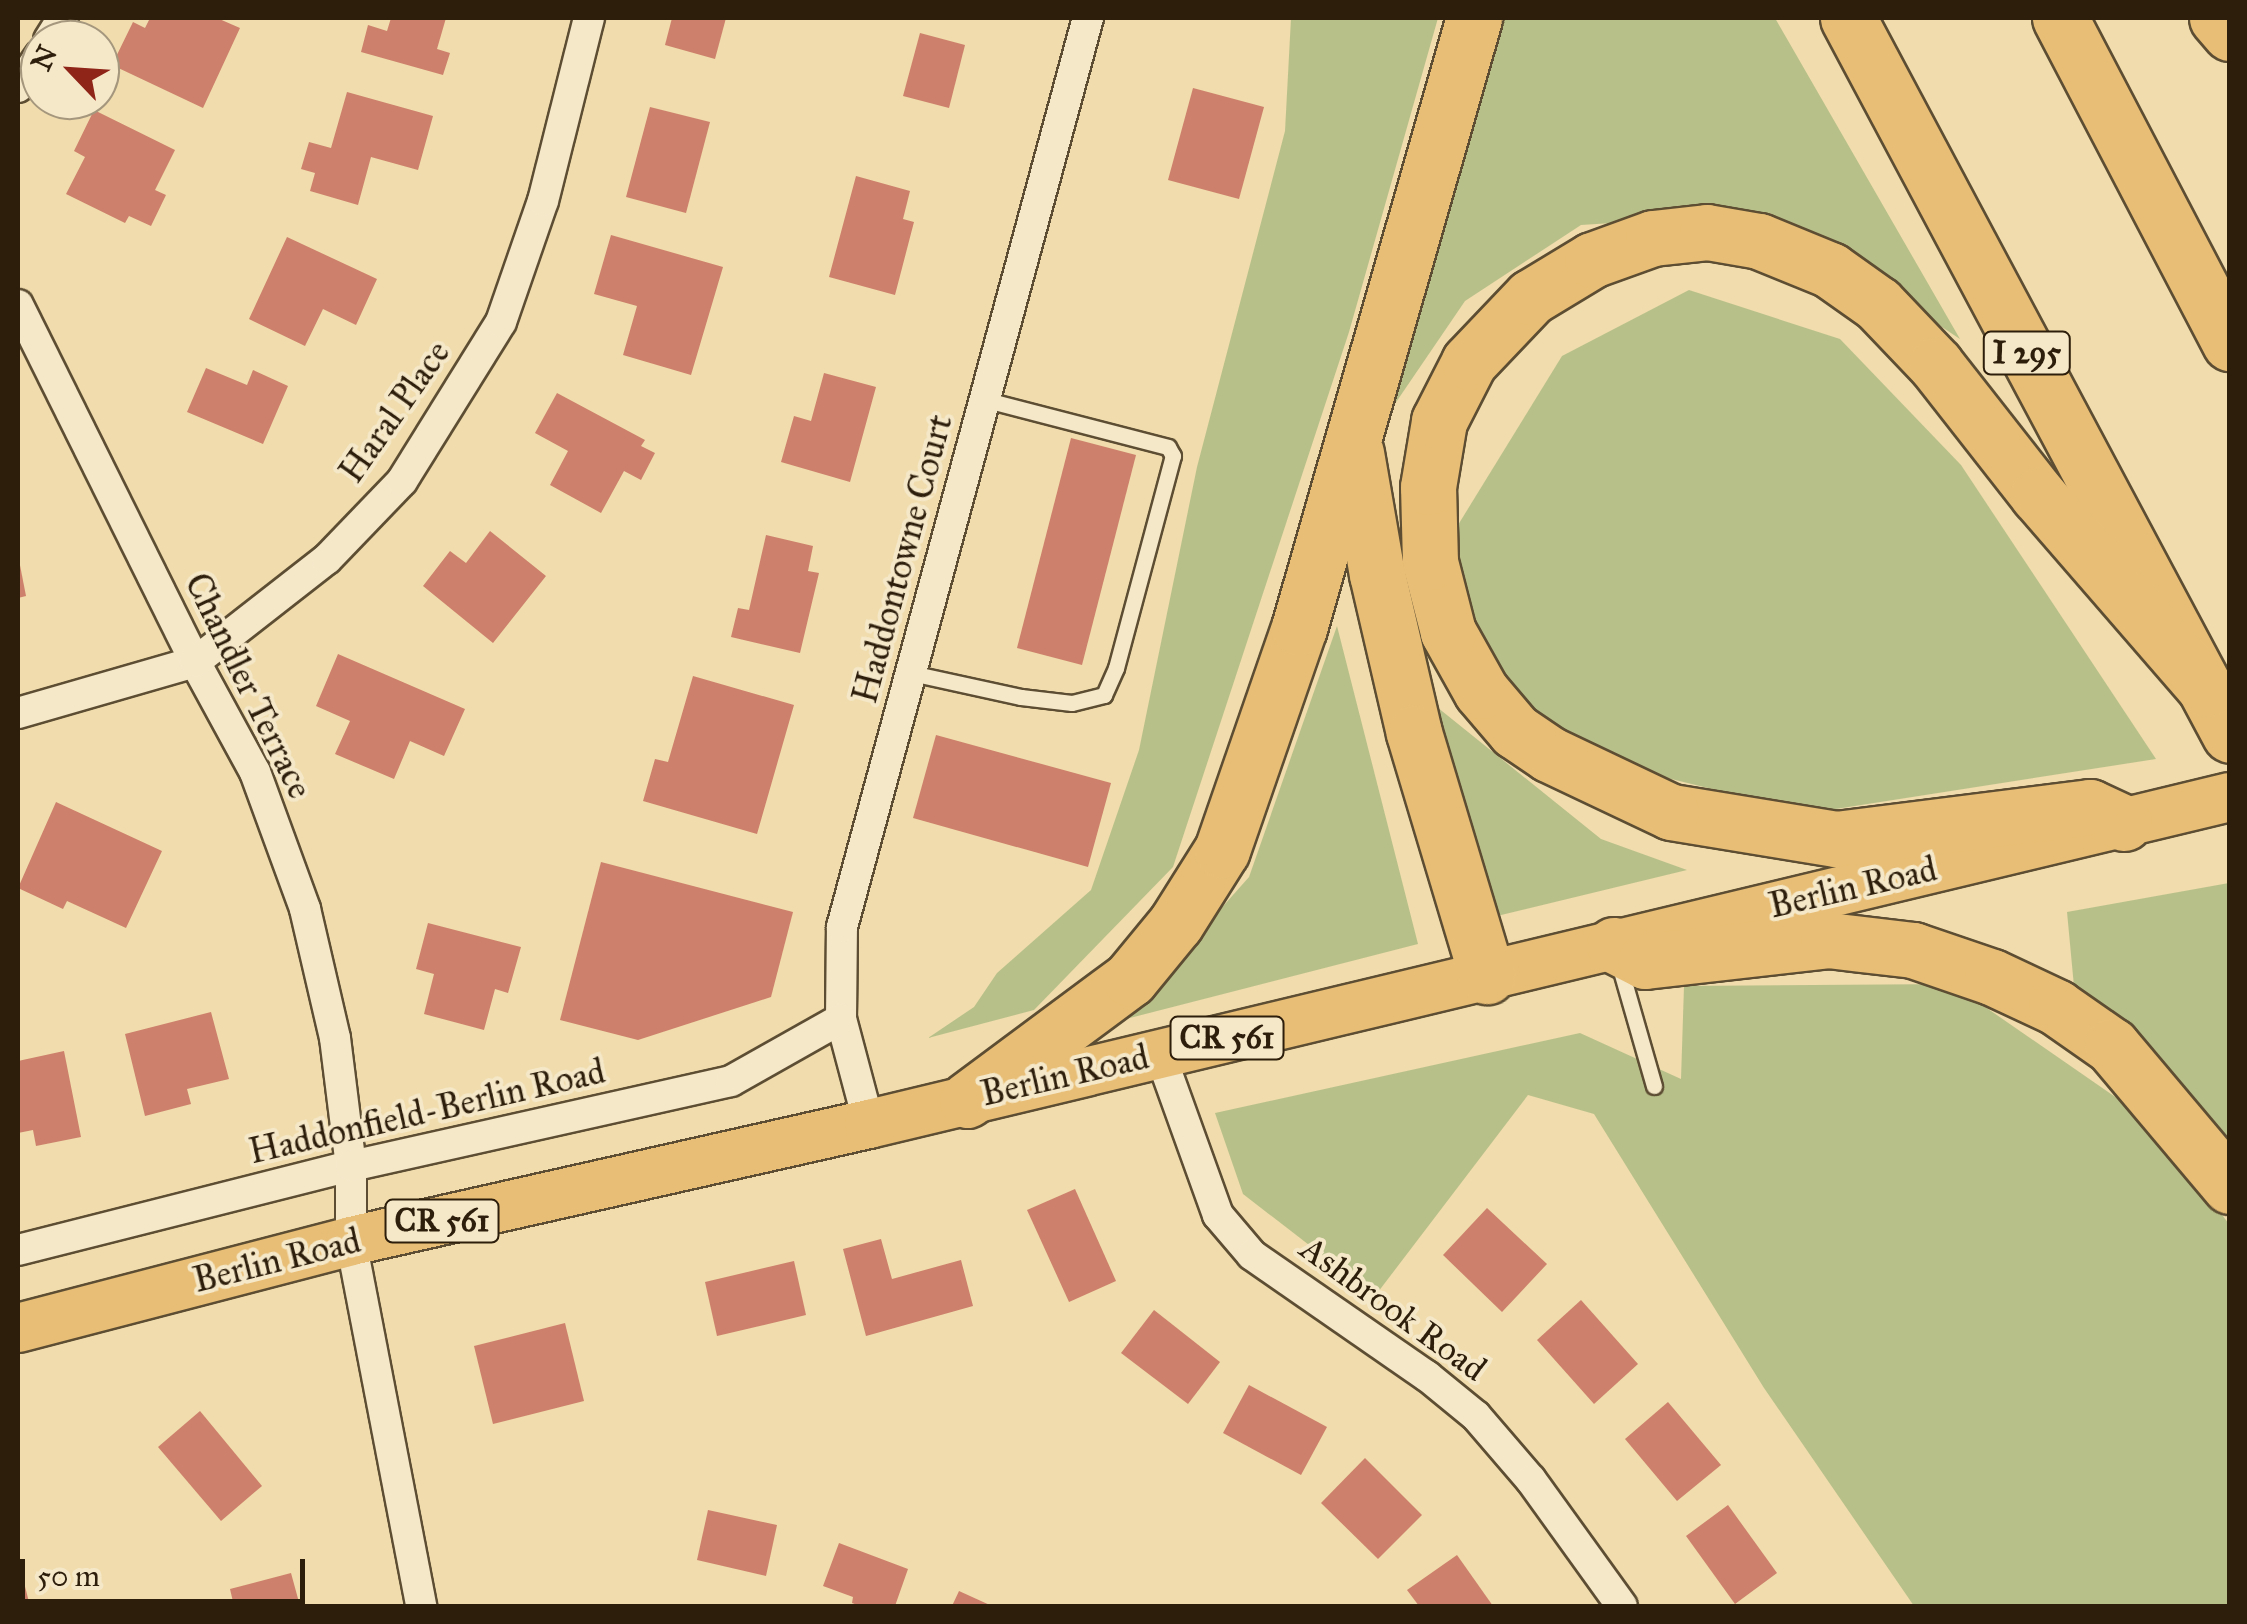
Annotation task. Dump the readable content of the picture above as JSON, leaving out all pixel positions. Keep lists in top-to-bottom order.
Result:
{
  "streets": {
    "highway": ["I 295"],
    "main road": ["Berlin Road", "CR 561"],
    "street": [
      "Haral Place",
      "Haddontowne Court",
      "Chandler Terrace",
      "Haddonfield-Berlin Road",
      "Ashbrook Road"
    ]
  },
  "crossings": [
    ["Haral Place", "Chandler Terrace"],
    ["Haddontowne Court", "Berlin Road"],
    ["Haddontowne Court", "Haddonfield-Berlin Road"],
    ["Chandler Terrace", "Berlin Road"],
    ["Chandler Terrace", "Haddonfield-Berlin Road"],
    ["Berlin Road", "Ashbrook Road"]
  ],
  "scale_bar": "50 m",
  "north": "top left"
}
